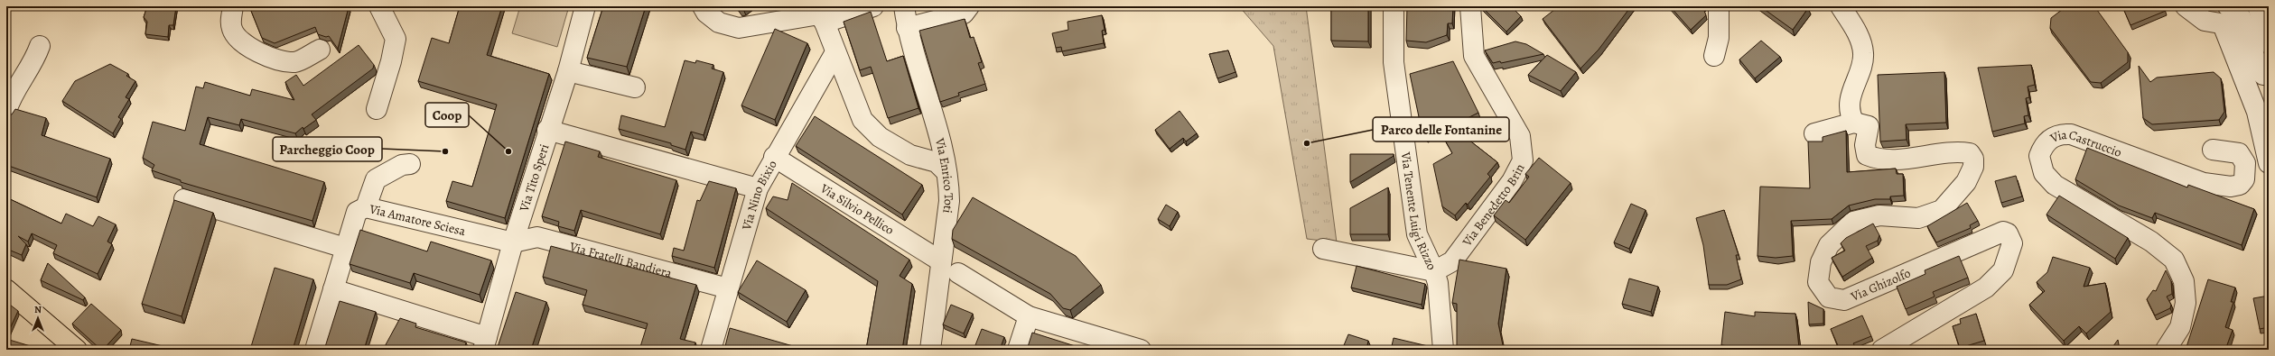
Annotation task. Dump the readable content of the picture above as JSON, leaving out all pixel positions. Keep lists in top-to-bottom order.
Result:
{
  "streets": {
    "street": [
      "Via Castruccio",
      "Via Enrico Toti",
      "Via Tito Speri",
      "Via Nino Bixio",
      "Via Benedetto Brin",
      "Via Silvio Pellico",
      "Via Tenente Luigi Rizzo",
      "Via Amatore Sciesa",
      "Via Fratelli Bandiera",
      "Via Ghizolfo"
    ]
  },
  "crossings": [
    ["Via Enrico Toti", "Via Silvio Pellico"],
    ["Via Tito Speri", "Via Amatore Sciesa"],
    ["Via Tito Speri", "Via Fratelli Bandiera"],
    ["Via Nino Bixio", "Via Silvio Pellico"],
    ["Via Nino Bixio", "Via Fratelli Bandiera"],
    ["Via Benedetto Brin", "Via Tenente Luigi Rizzo"],
    ["Via Amatore Sciesa", "Via Fratelli Bandiera"]
  ],
  "places": ["Parco delle Fontanine", "Parcheggio Coop", "Coop"],
  "north": "top"
}
